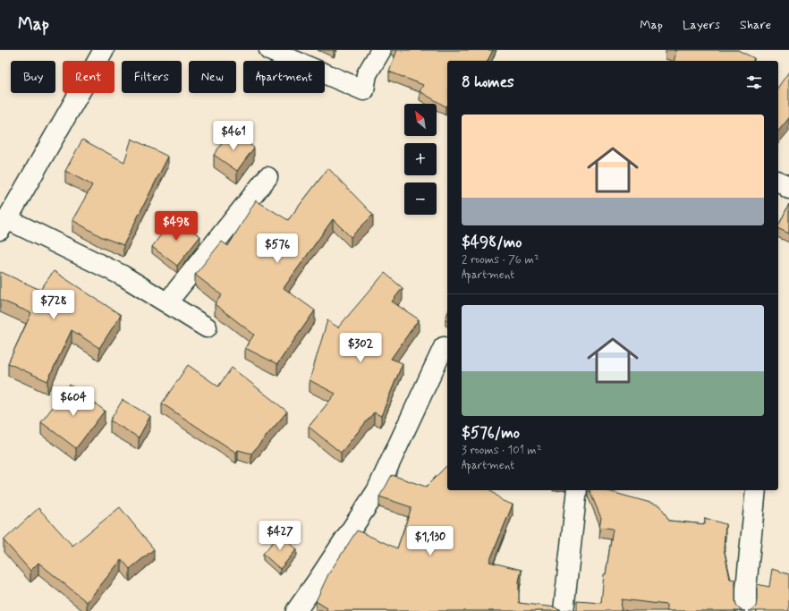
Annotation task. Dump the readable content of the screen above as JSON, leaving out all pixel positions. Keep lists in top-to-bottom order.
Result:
{
  "north": "top left",
  "page": {
    "header": "Map",
    "nav": ["Map", "Layers", "Share"],
    "chip": [
      "Buy",
      "Rent",
      "Filters",
      "New",
      "Apartment"
    ],
    "heading": "8 homes",
    "map_buttons": ["+", "−"],
    "list": [
      {
        "name": "$498/mo",
        "note": "2 rooms · 76 m² · Apartment"
      },
      {
        "name": "$576/mo",
        "note": "3 rooms · 101 m² · Apartment"
      }
    ],
    "price": [
      "$461",
      "$498",
      "$576",
      "$728",
      "$302",
      "$604",
      "$427",
      "$1,130"
    ]
  }
}
